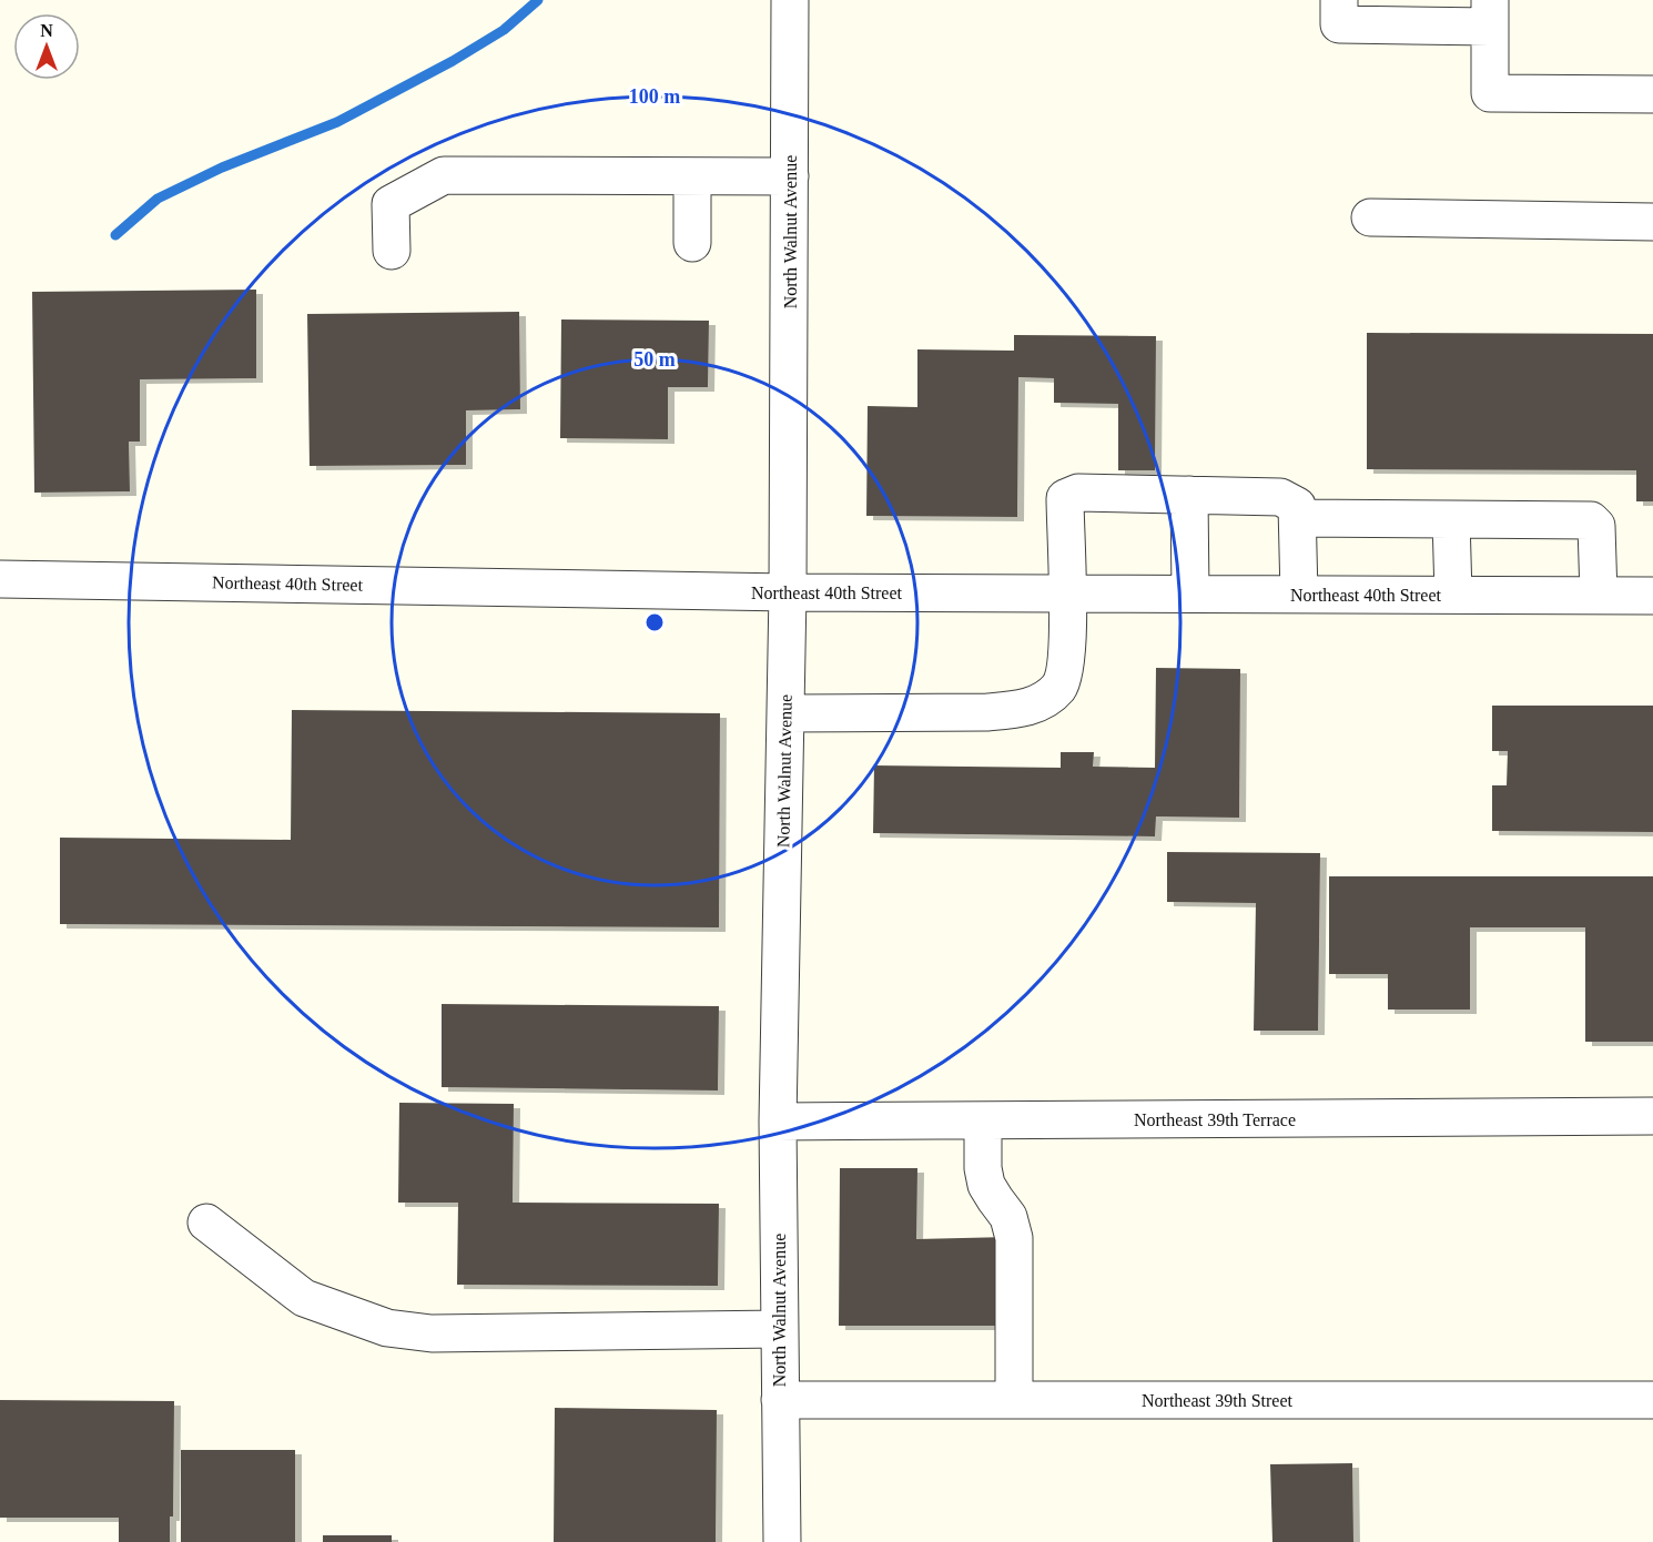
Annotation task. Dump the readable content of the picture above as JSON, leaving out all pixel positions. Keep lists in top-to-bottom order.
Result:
{
  "streets": {
    "street": [
      "North Walnut Avenue",
      "Northeast 40th Street",
      "Northeast 39th Terrace",
      "Northeast 39th Street"
    ]
  },
  "crossings": [
    ["North Walnut Avenue", "Northeast 40th Street"],
    ["North Walnut Avenue", "Northeast 39th Terrace"],
    ["North Walnut Avenue", "Northeast 39th Street"]
  ],
  "north": "top",
  "rings": ["100 m", "50 m"]
}
